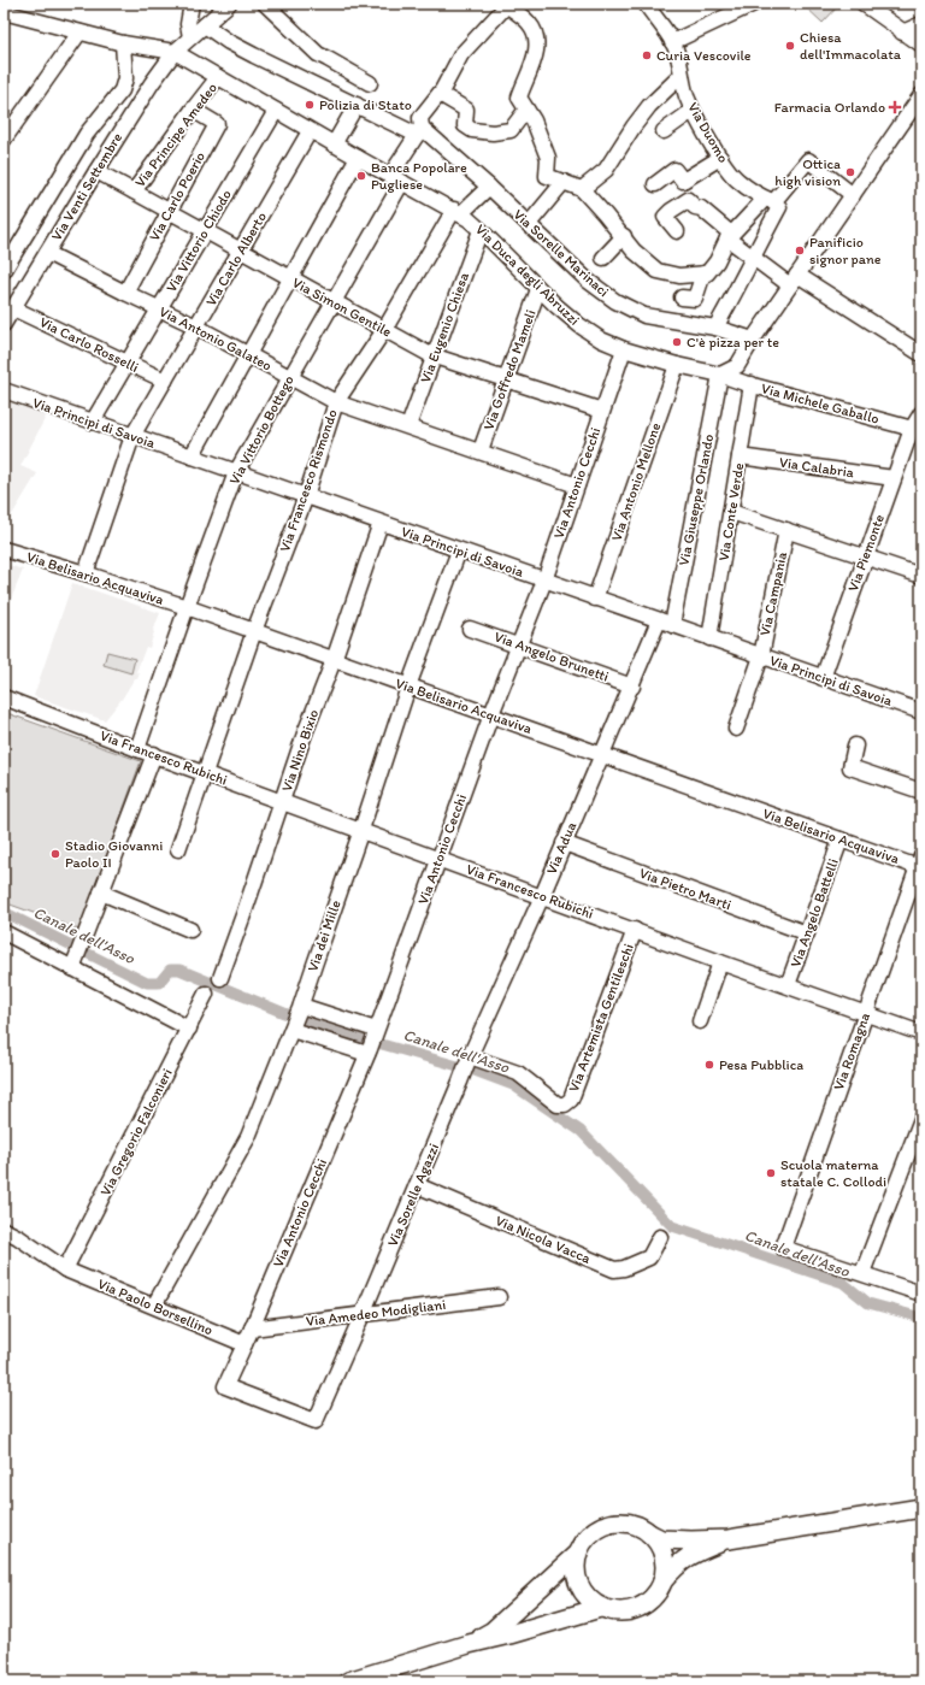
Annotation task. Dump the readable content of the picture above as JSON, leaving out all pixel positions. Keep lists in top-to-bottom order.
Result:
{
  "streets": {
    "street": [
      "Via Duomo",
      "Via Principe Amedeo",
      "Via Venti Settembre",
      "Via Carlo Poerio",
      "Via Vittorio Chiodo",
      "Via Sorelle Marinaci",
      "Via Carlo Alberto",
      "Via Duca degli Abruzzi",
      "Via Simon Gentile",
      "Via Eugenio Chiesa",
      "Via Antonio Galateo",
      "Via Carlo Rosselli",
      "Via Goffredo Mameli",
      "Via Michele Gaballo",
      "Via Principi di Savoia",
      "Via Vittorio Bottego",
      "Via Calabria",
      "Via Francesco Rismondo",
      "Via Antonio Mellone",
      "Via Antonio Cecchi",
      "Via Giuseppe Orlando",
      "Via Conte Verde",
      "Via Piemonte",
      "Via Belisario Acquaviva",
      "Via Campania",
      "Via Angelo Brunetti",
      "Via Nino Bixio",
      "Via Francesco Rubichi",
      "Via Adua",
      "Via Pietro Marti",
      "Via Angelo Battelli",
      "Via dei Mille",
      "Via Artemista Gentileschi",
      "Via Romagna",
      "Via Gregorio Falconieri",
      "Via Sorelle Agazzi",
      "Via Nicola Vacca",
      "Via Paolo Borsellino",
      "Via Amedeo Modigliani"
    ]
  },
  "crossings": [
    ["Via Principe Amedeo", "Via Carlo Poerio"],
    ["Via Principe Amedeo", "Via Duca degli Abruzzi"],
    ["Via Principe Amedeo", "Via Simon Gentile"],
    ["Via Venti Settembre", "Via Sorelle Marinaci"],
    ["Via Venti Settembre", "Via Duca degli Abruzzi"],
    ["Via Venti Settembre", "Via Simon Gentile"],
    ["Via Venti Settembre", "Via Antonio Galateo"],
    ["Via Venti Settembre", "Via Carlo Rosselli"],
    ["Via Carlo Poerio", "Via Simon Gentile"],
    ["Via Carlo Poerio", "Via Antonio Galateo"],
    ["Via Vittorio Chiodo", "Via Duca degli Abruzzi"],
    ["Via Vittorio Chiodo", "Via Simon Gentile"],
    ["Via Vittorio Chiodo", "Via Antonio Galateo"],
    ["Via Vittorio Chiodo", "Via Carlo Rosselli"],
    ["Via Vittorio Chiodo", "Via Principi di Savoia"],
    ["Via Sorelle Marinaci", "Via Vittorio Bottego"],
    ["Via Sorelle Marinaci", "Via Francesco Rismondo"],
    ["Via Carlo Alberto", "Via Duca degli Abruzzi"],
    ["Via Carlo Alberto", "Via Simon Gentile"],
    ["Via Carlo Alberto", "Via Antonio Galateo"],
    ["Via Carlo Alberto", "Via Carlo Rosselli"],
    ["Via Carlo Alberto", "Via Principi di Savoia"],
    ["Via Carlo Alberto", "Via Belisario Acquaviva"],
    ["Via Duca degli Abruzzi", "Via Eugenio Chiesa"],
    ["Via Duca degli Abruzzi", "Via Goffredo Mameli"],
    ["Via Duca degli Abruzzi", "Via Michele Gaballo"],
    ["Via Duca degli Abruzzi", "Via Vittorio Bottego"],
    ["Via Duca degli Abruzzi", "Via Francesco Rismondo"],
    ["Via Duca degli Abruzzi", "Via Antonio Mellone"],
    ["Via Duca degli Abruzzi", "Via Antonio Cecchi"],
    ["Via Duca degli Abruzzi", "Via Giuseppe Orlando"],
    ["Via Simon Gentile", "Via Eugenio Chiesa"],
    ["Via Simon Gentile", "Via Goffredo Mameli"],
    ["Via Simon Gentile", "Via Vittorio Bottego"],
    ["Via Simon Gentile", "Via Francesco Rismondo"],
    ["Via Simon Gentile", "Via Antonio Cecchi"],
    ["Via Eugenio Chiesa", "Via Antonio Galateo"],
    ["Via Antonio Galateo", "Via Goffredo Mameli"],
    ["Via Antonio Galateo", "Via Vittorio Bottego"],
    ["Via Antonio Galateo", "Via Francesco Rismondo"],
    ["Via Antonio Galateo", "Via Antonio Cecchi"],
    ["Via Michele Gaballo", "Via Giuseppe Orlando"],
    ["Via Michele Gaballo", "Via Conte Verde"],
    ["Via Michele Gaballo", "Via Piemonte"],
    ["Via Principi di Savoia", "Via Vittorio Bottego"],
    ["Via Principi di Savoia", "Via Francesco Rismondo"],
    ["Via Principi di Savoia", "Via Antonio Mellone"],
    ["Via Principi di Savoia", "Via Antonio Cecchi"],
    ["Via Principi di Savoia", "Via Giuseppe Orlando"],
    ["Via Principi di Savoia", "Via Conte Verde"],
    ["Via Principi di Savoia", "Via Piemonte"],
    ["Via Principi di Savoia", "Via Campania"],
    ["Via Principi di Savoia", "Via Nino Bixio"],
    ["Via Principi di Savoia", "Via Adua"],
    ["Via Principi di Savoia", "Via dei Mille"],
    ["Via Vittorio Bottego", "Via Belisario Acquaviva"],
    ["Via Vittorio Bottego", "Via Francesco Rubichi"],
    ["Via Calabria", "Via Conte Verde"],
    ["Via Calabria", "Via Piemonte"],
    ["Via Francesco Rismondo", "Via Belisario Acquaviva"],
    ["Via Francesco Rismondo", "Via Francesco Rubichi"],
    ["Via Antonio Cecchi", "Via Belisario Acquaviva"],
    ["Via Antonio Cecchi", "Via Angelo Brunetti"],
    ["Via Antonio Cecchi", "Via Francesco Rubichi"],
    ["Via Antonio Cecchi", "Via Sorelle Agazzi"],
    ["Via Antonio Cecchi", "Via Paolo Borsellino"],
    ["Via Antonio Cecchi", "Via Amedeo Modigliani"],
    ["Via Giuseppe Orlando", "Via Adua"],
    ["Via Belisario Acquaviva", "Via Nino Bixio"],
    ["Via Belisario Acquaviva", "Via Adua"],
    ["Via Belisario Acquaviva", "Via Angelo Battelli"],
    ["Via Belisario Acquaviva", "Via dei Mille"],
    ["Via Belisario Acquaviva", "Via Romagna"],
    ["Via Angelo Brunetti", "Via Adua"],
    ["Via Nino Bixio", "Via Francesco Rubichi"],
    ["Via Francesco Rubichi", "Via Adua"],
    ["Via Francesco Rubichi", "Via Angelo Battelli"],
    ["Via Francesco Rubichi", "Via dei Mille"],
    ["Via Francesco Rubichi", "Via Artemista Gentileschi"],
    ["Via Francesco Rubichi", "Via Romagna"],
    ["Via Adua", "Via Pietro Marti"],
    ["Via Adua", "Via Artemista Gentileschi"],
    ["Via Adua", "Via Sorelle Agazzi"],
    ["Via Pietro Marti", "Via Angelo Battelli"],
    ["Via dei Mille", "Via Paolo Borsellino"],
    ["Via Artemista Gentileschi", "Via Sorelle Agazzi"],
    ["Via Gregorio Falconieri", "Via Paolo Borsellino"],
    ["Via Sorelle Agazzi", "Via Nicola Vacca"],
    ["Via Sorelle Agazzi", "Via Paolo Borsellino"],
    ["Via Sorelle Agazzi", "Via Amedeo Modigliani"]
  ],
  "water": ["Canale dell'Asso"],
  "places": {
    "other": [
      "Chiesa dell'Immacolata",
      "Curia Vescovile",
      "Polizia di Stato",
      "Ottica high vision",
      "Banca Popolare Pugliese",
      "Panificio signor pane",
      "C'è pizza per te",
      "Stadio Giovanni Paolo II",
      "Pesa Pubblica",
      "Scuola materna statale C. Collodi"
    ],
    "health": ["Farmacia Orlando"]
  }
}
